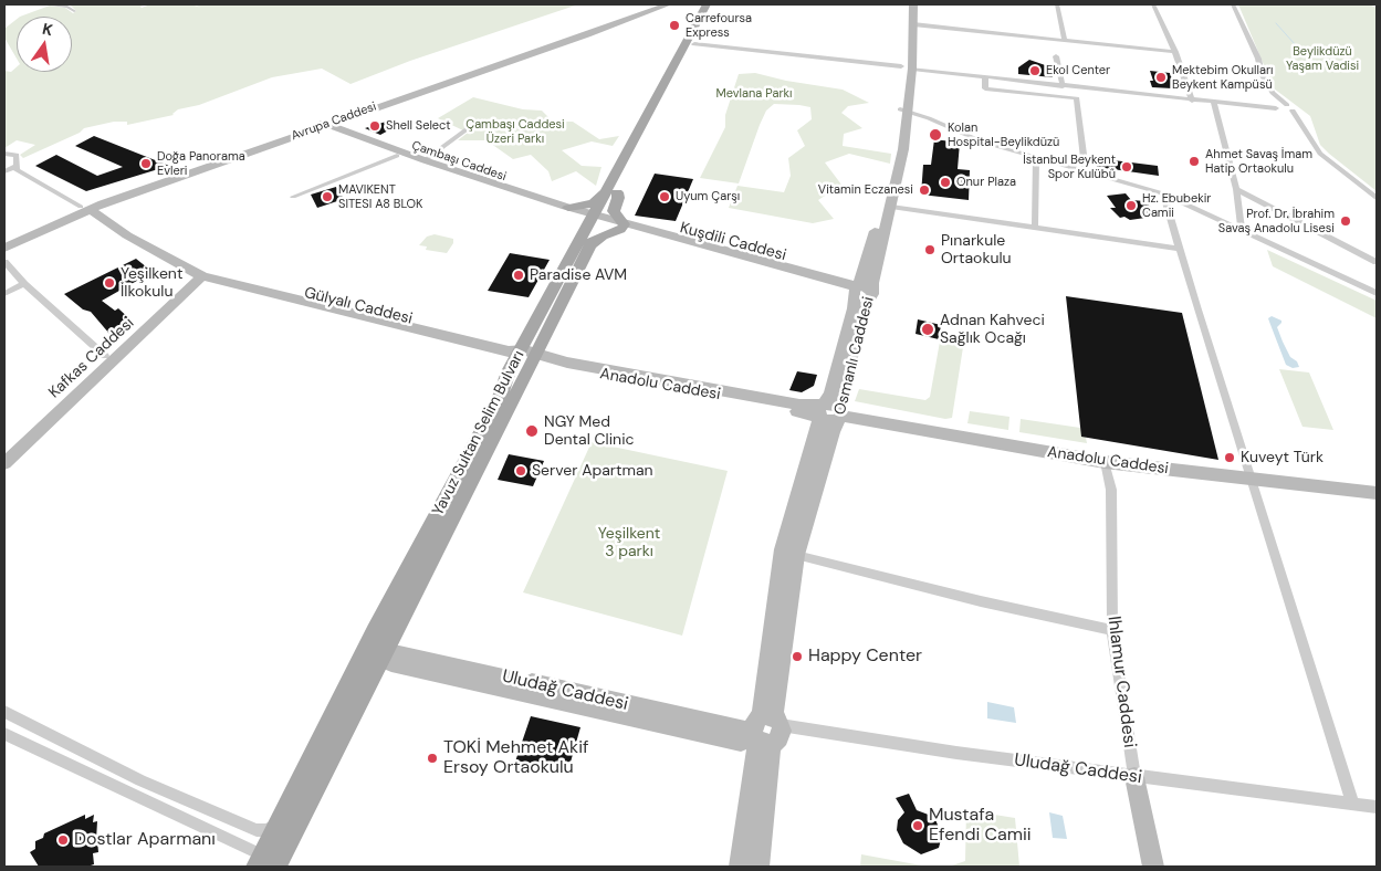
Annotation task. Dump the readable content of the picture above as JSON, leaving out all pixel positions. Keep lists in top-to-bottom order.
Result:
{
  "streets": {
    "main road": [
      "Avrupa Caddesi",
      "Çambaşı Caddesi",
      "Kuşdili Caddesi",
      "Gülyalı Caddesi",
      "Osmanlı Caddesi",
      "Kafkas Caddesi",
      "Anadolu Caddesi",
      "Yavuz Sultan Selim Bulvarı",
      "Ihlamur Caddesi"
    ],
    "street": ["Uludağ Caddesi"]
  },
  "crossings": [
    ["Avrupa Caddesi", "Çambaşı Caddesi"],
    ["Avrupa Caddesi", "Gülyalı Caddesi"],
    ["Çambaşı Caddesi", "Kuşdili Caddesi"],
    ["Çambaşı Caddesi", "Yavuz Sultan Selim Bulvarı"],
    ["Kuşdili Caddesi", "Osmanlı Caddesi"],
    ["Kuşdili Caddesi", "Yavuz Sultan Selim Bulvarı"],
    ["Gülyalı Caddesi", "Kafkas Caddesi"],
    ["Gülyalı Caddesi", "Anadolu Caddesi"],
    ["Gülyalı Caddesi", "Yavuz Sultan Selim Bulvarı"],
    ["Osmanlı Caddesi", "Anadolu Caddesi"],
    ["Osmanlı Caddesi", "Uludağ Caddesi"],
    ["Anadolu Caddesi", "Yavuz Sultan Selim Bulvarı"],
    ["Anadolu Caddesi", "Ihlamur Caddesi"],
    ["Ihlamur Caddesi", "Uludağ Caddesi"]
  ],
  "parks": [
    "Beylikdüzü Yaşam Vadisi",
    "Mevlana Parkı",
    "Çambaşı Caddesi Üzeri Parkı",
    "Yeşilkent 3 parkı"
  ],
  "places": [
    "Carrefoursa Express",
    "Ekol Center",
    "Mektebim Okulları Beykent Kampüsü",
    "Shell Select",
    "Kolan Hospital-Beylikdüzü",
    "Ahmet Savaş İmam Hatip Ortaokulu",
    "Doğa Panorama Evleri",
    "İstanbul Beykent Spor Kulübü",
    "Onur Plaza",
    "Vitamin Eczanesi",
    "MAVIKENT SITESI A8 BLOK",
    "Uyum Çarşı",
    "Hz. Ebubekir Camii",
    "Prof. Dr. İbrahim Savaş Anadolu Lisesi",
    "Pınarkule Ortaokulu",
    "Paradise AVM",
    "Yeşilkent İlkokulu",
    "Adnan Kahveci Sağlık Ocağı",
    "NGY Med Dental Clinic",
    "Kuveyt Türk",
    "Server Apartman",
    "Happy Center",
    "TOKİ Mehmet Akif Ersoy Ortaokulu",
    "Mustafa Efendi Camii",
    "Dostlar Aparmanı"
  ],
  "north": "top"
}
